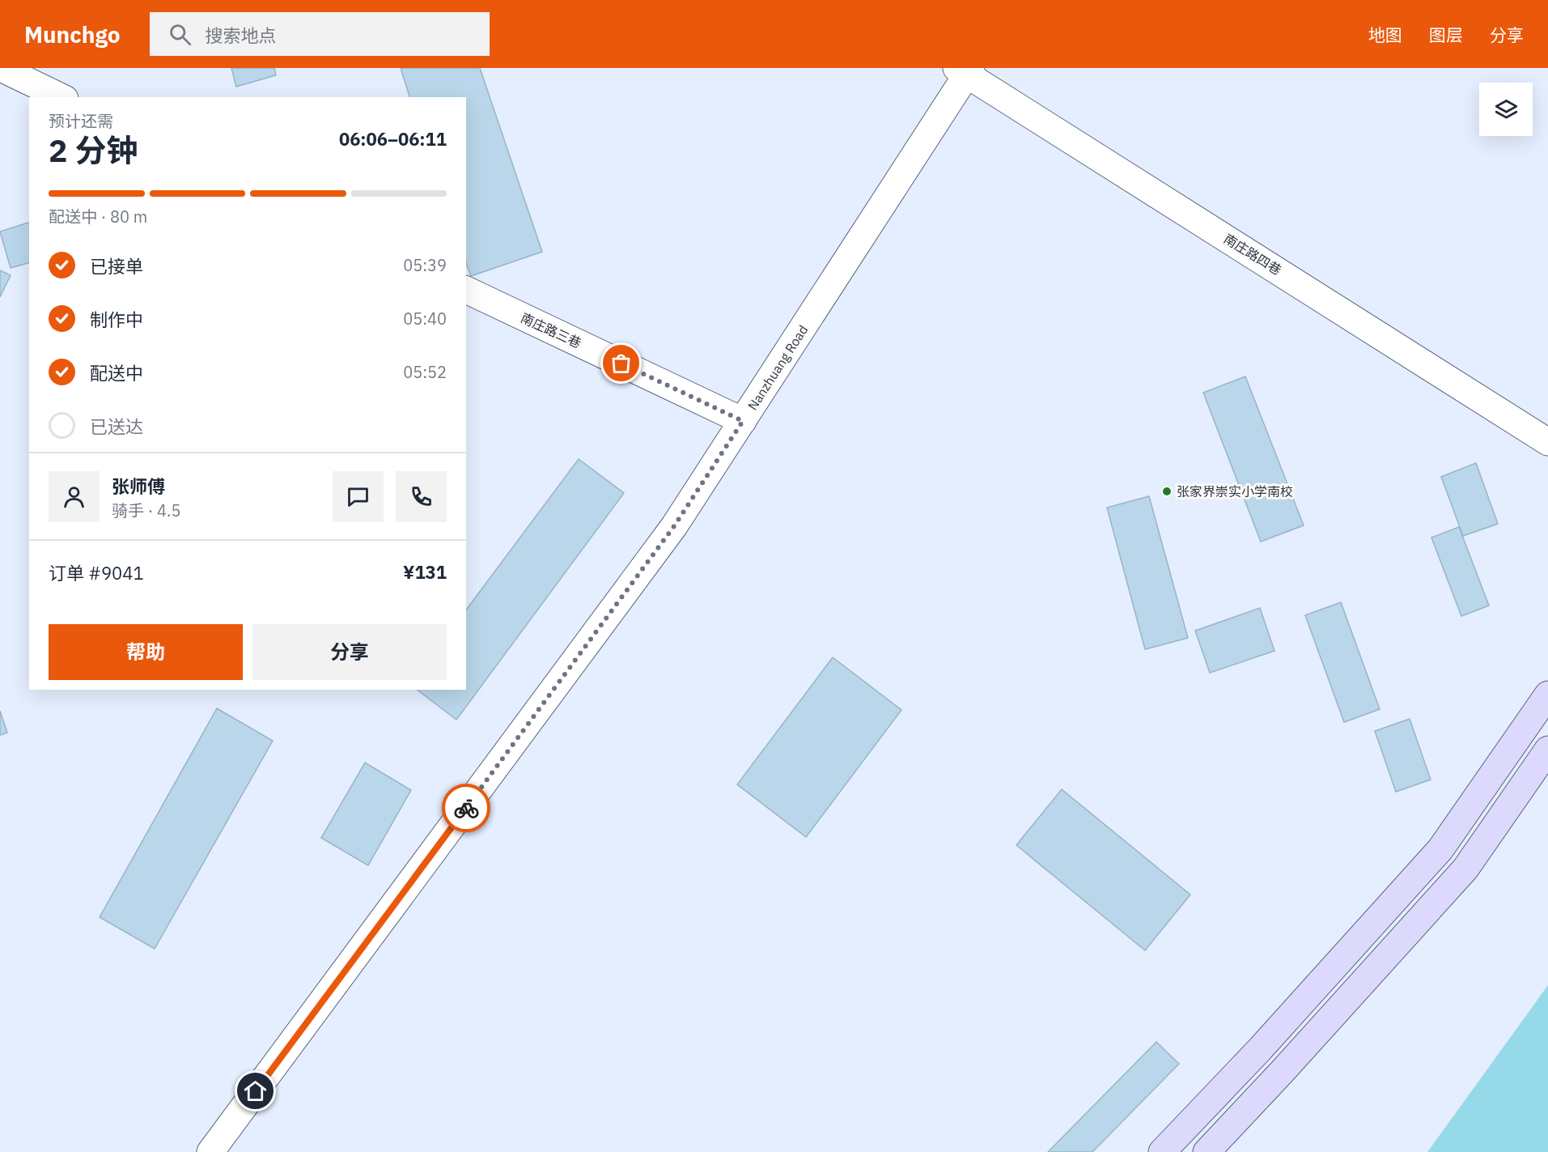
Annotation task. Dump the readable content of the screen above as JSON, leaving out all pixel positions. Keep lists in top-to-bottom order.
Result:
{
  "streets": {
    "street": ["南庄路四巷", "南庄路三巷", "Nanzhuang Road"]
  },
  "crossings": [
    ["南庄路四巷", "Nanzhuang Road"],
    ["南庄路三巷", "Nanzhuang Road"]
  ],
  "places": ["张家界崇实小学南校"],
  "page": {
    "header": "Munchgo",
    "search": "搜索地点",
    "nav": ["地图", "图层", "分享"],
    "heading": ["2 分钟", "预计还需", "06:06–06:11"],
    "panel": [
      "张师傅",
      "骑手 · 4.5",
      "订单 #9041",
      "¥131"
    ],
    "bar": "配送中 · 80 m",
    "list": [
      ["已接单", "05:39"],
      ["制作中", "05:40"],
      ["配送中", "05:52"],
      "已送达"
    ],
    "buttons": ["帮助", "分享"]
  }
}
